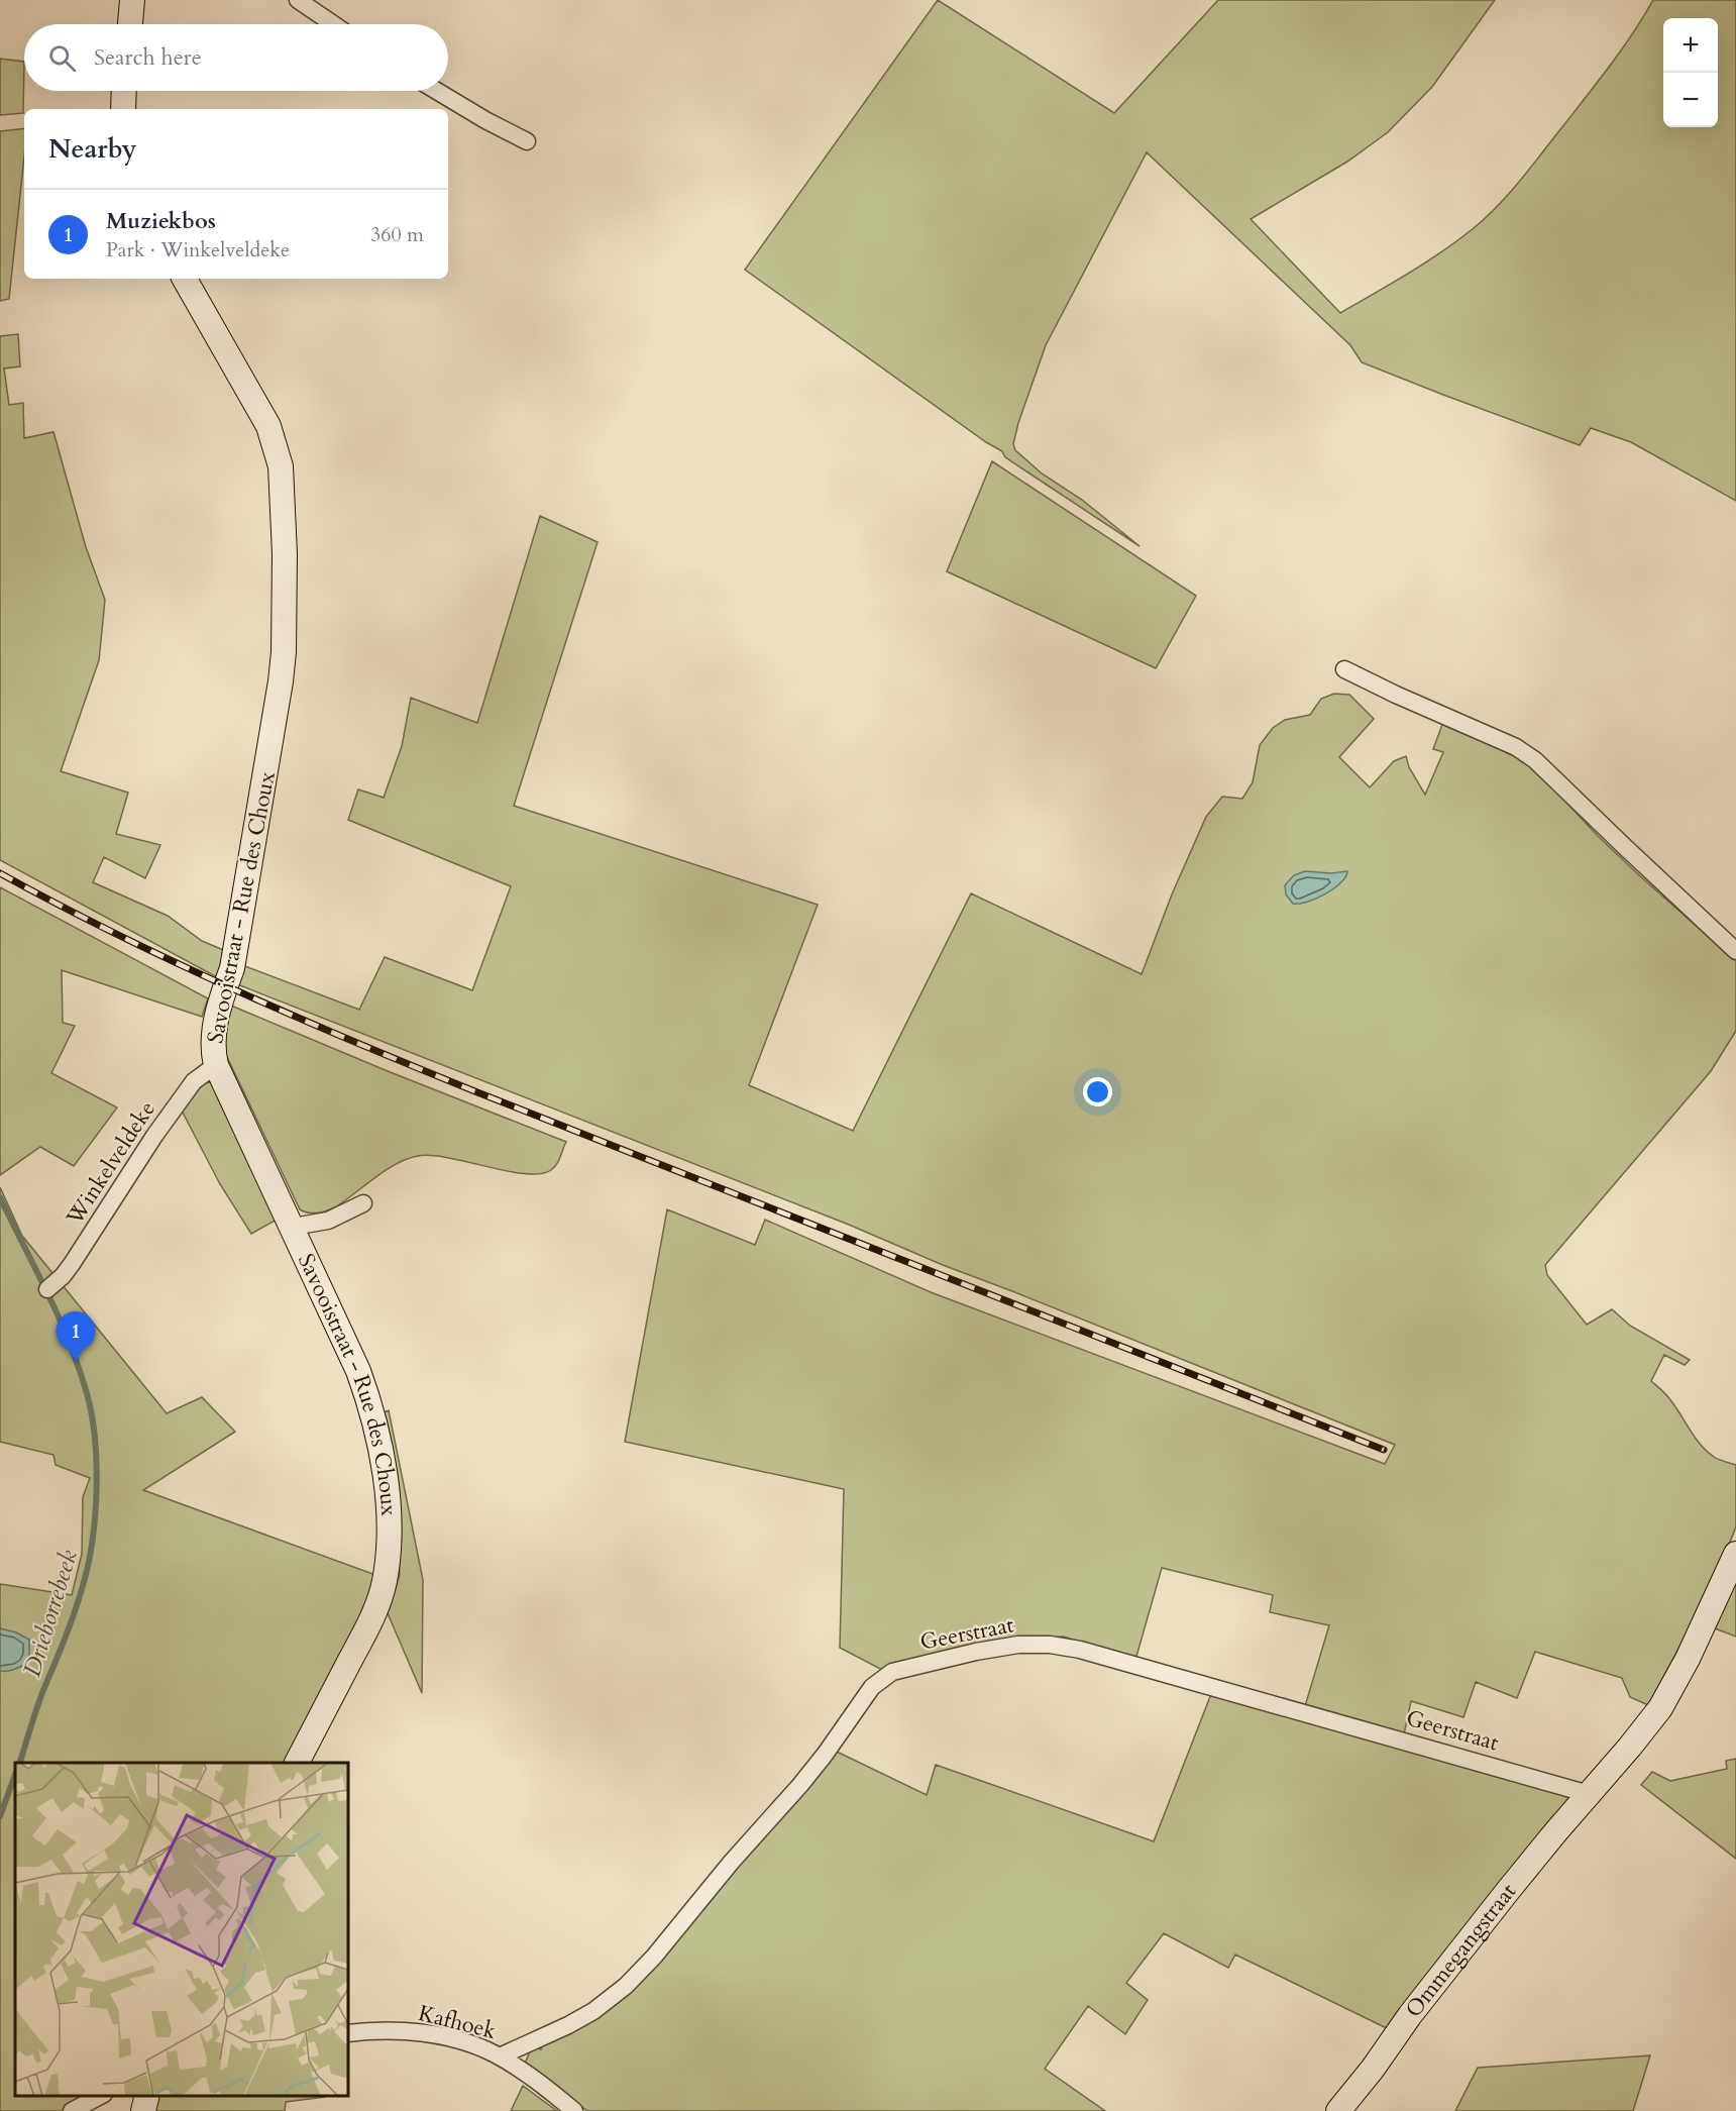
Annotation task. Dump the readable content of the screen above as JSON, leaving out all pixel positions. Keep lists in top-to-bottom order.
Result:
{
  "streets": {
    "main road": ["Savooistraat - Rue des Choux", "Ommegangstraat"],
    "street": ["Winkelveldeke", "Geerstraat", "Kafhoek"]
  },
  "crossings": [
    ["Savooistraat - Rue des Choux", "Winkelveldeke"],
    ["Geerstraat", "Ommegangstraat"],
    ["Geerstraat", "Kafhoek"]
  ],
  "water": ["Drieborrebeek"],
  "page": {
    "map_buttons": ["+", "−"],
    "search": "Search here",
    "heading": "Nearby",
    "list": [
      {
        "mark": "1",
        "name": "Muziekbos",
        "note": "Park · Winkelveldeke",
        "value": "360 m"
      }
    ],
    "pins": "1"
  }
}
